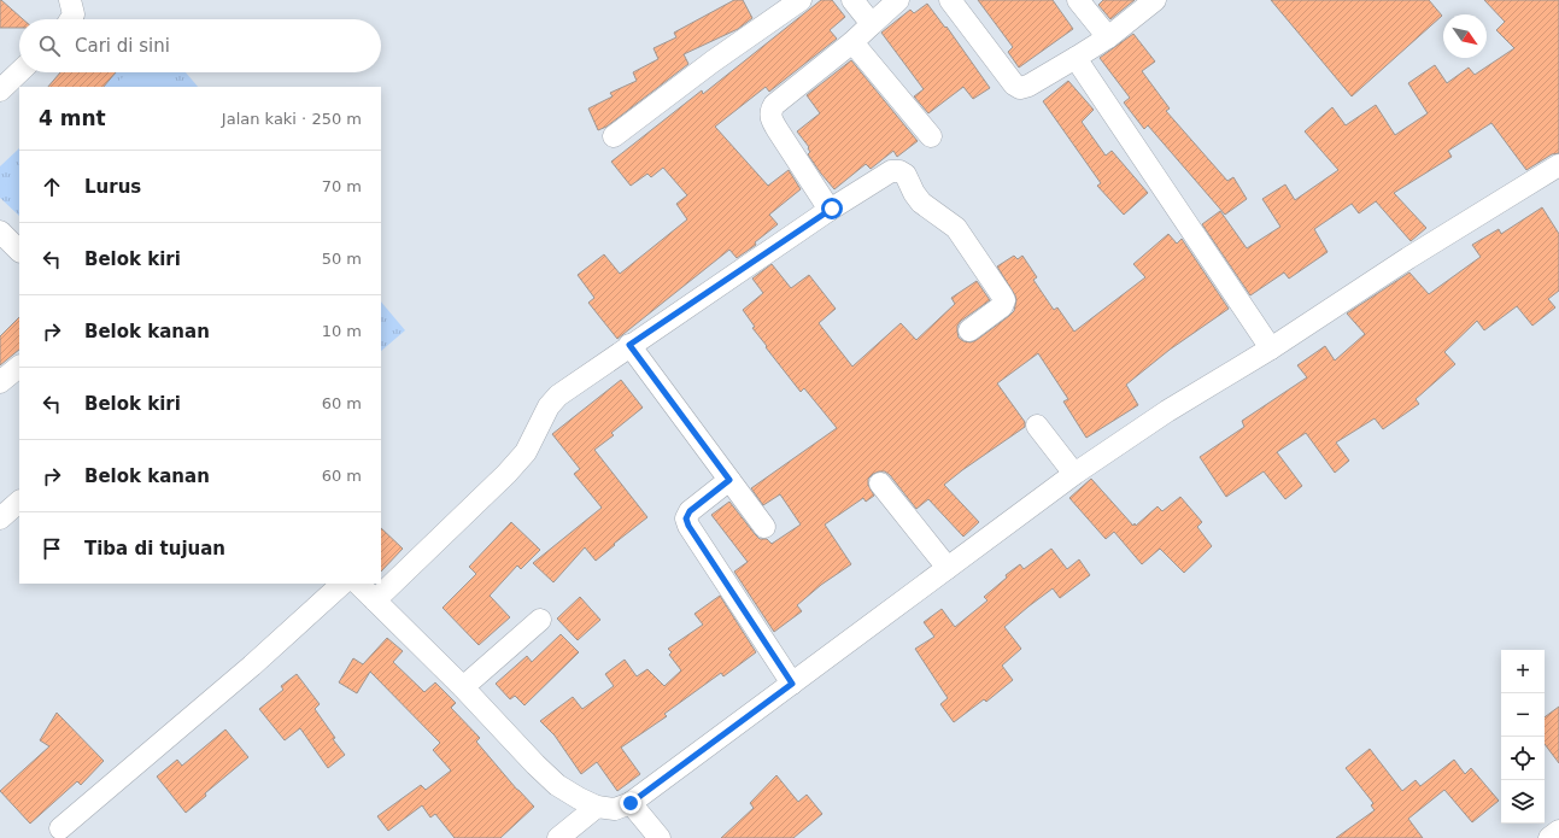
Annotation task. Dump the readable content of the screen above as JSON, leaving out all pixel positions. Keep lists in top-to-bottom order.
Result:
{
  "north": "bottom right",
  "page": {
    "search": "Cari di sini",
    "heading": ["4 mnt", "Jalan kaki · 250 m"],
    "list": [
      ["Lurus", "70 m"],
      ["Belok kiri", "50 m"],
      ["Belok kanan", "10 m"],
      ["Belok kiri", "60 m"],
      ["Belok kanan", "60 m"],
      "Tiba di tujuan"
    ],
    "map_buttons": ["+", "−"]
  }
}
